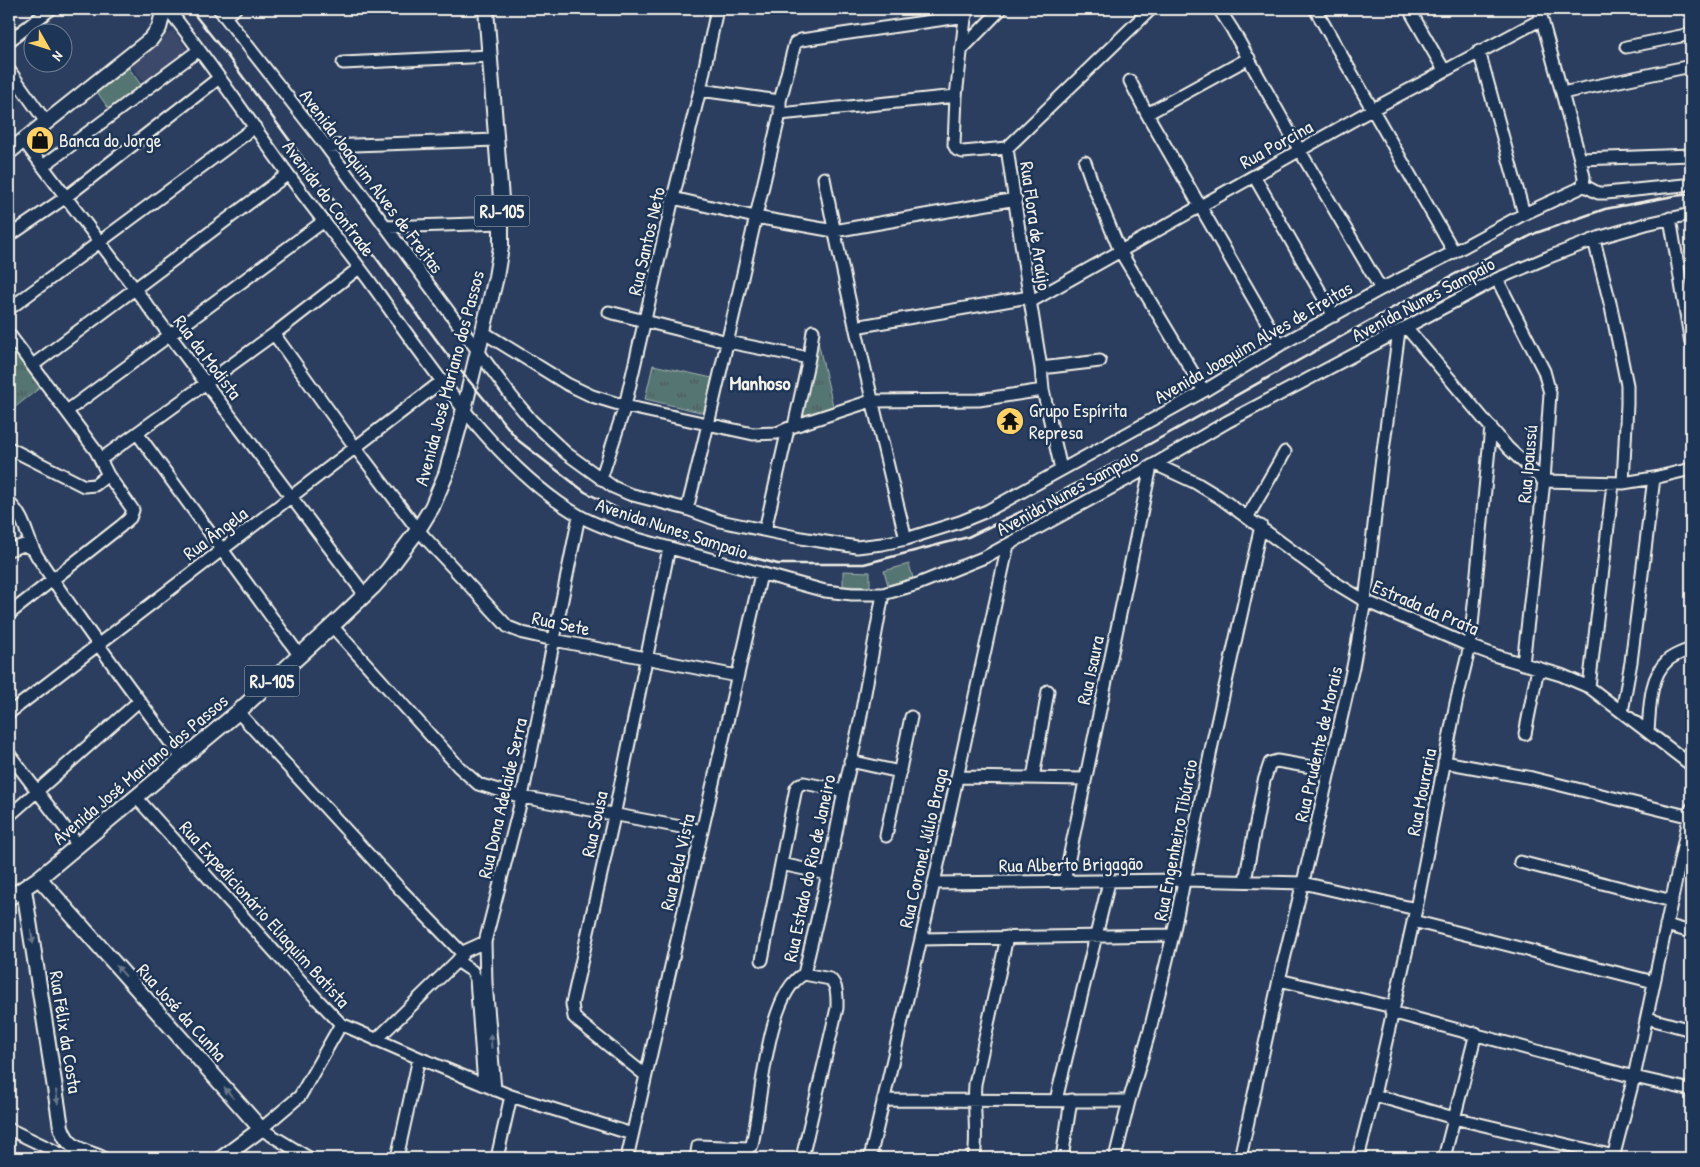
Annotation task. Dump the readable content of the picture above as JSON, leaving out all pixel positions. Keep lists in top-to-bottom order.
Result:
{
  "streets": {
    "main road": [
      "RJ-105",
      "Avenida José Mariano dos Passos",
      "Rua José da Cunha",
      "Rua Félix da Costa"
    ],
    "street": [
      "Rua Porcina",
      "Avenida Joaquim Alves de Freitas",
      "Avenida do Confrade",
      "Rua Flora de Araújo",
      "Rua Santos Neto",
      "Avenida Nunes Sampaio",
      "Rua da Modista",
      "Rua Ipaussú",
      "Rua Ângela",
      "Estrada da Prata",
      "Rua Sete",
      "Rua Isaura",
      "Rua Prudente de Morais",
      "Rua Mouraria",
      "Rua Dona Adelaide Serra",
      "Rua Sousa",
      "Rua Engenheiro Tibúrcio",
      "Rua Coronel Júlio Braga",
      "Rua Bela Vista",
      "Rua Alberto Brigagão",
      "Rua Estado do Rio de Janeiro",
      "Rua Expedicionário Eliaquim Batista"
    ]
  },
  "crossings": [
    ["Rua Porcina", "Rua Flora de Araújo"],
    ["Avenida Joaquim Alves de Freitas", "Rua Flora de Araújo"],
    ["Avenida Joaquim Alves de Freitas", "Rua Santos Neto"],
    ["Avenida Joaquim Alves de Freitas", "Avenida José Mariano dos Passos"],
    ["Avenida do Confrade", "Avenida Nunes Sampaio"],
    ["Avenida do Confrade", "Avenida José Mariano dos Passos"],
    ["Avenida do Confrade", "Rua Ângela"],
    ["Avenida Nunes Sampaio", "Avenida José Mariano dos Passos"],
    ["Avenida Nunes Sampaio", "Rua Ipaussú"],
    ["Avenida Nunes Sampaio", "Estrada da Prata"],
    ["Avenida Nunes Sampaio", "Rua Isaura"],
    ["Avenida Nunes Sampaio", "Rua Prudente de Morais"],
    ["Avenida Nunes Sampaio", "Rua Dona Adelaide Serra"],
    ["Avenida Nunes Sampaio", "Rua Sousa"],
    ["Avenida Nunes Sampaio", "Rua Coronel Júlio Braga"],
    ["Avenida Nunes Sampaio", "Rua Bela Vista"],
    ["Avenida Nunes Sampaio", "Rua Estado do Rio de Janeiro"],
    ["Rua da Modista", "Avenida José Mariano dos Passos"],
    ["Rua da Modista", "Rua Ângela"],
    ["Avenida José Mariano dos Passos", "Rua Sete"],
    ["Avenida José Mariano dos Passos", "Rua Expedicionário Eliaquim Batista"],
    ["Avenida José Mariano dos Passos", "Rua José da Cunha"],
    ["Avenida José Mariano dos Passos", "Rua Félix da Costa"],
    ["Rua Ipaussú", "Estrada da Prata"],
    ["Rua Ângela", "Rua Sete"],
    ["Estrada da Prata", "Rua Isaura"],
    ["Estrada da Prata", "Rua Prudente de Morais"],
    ["Estrada da Prata", "Rua Mouraria"],
    ["Estrada da Prata", "Rua Engenheiro Tibúrcio"],
    ["Rua Sete", "Rua Dona Adelaide Serra"],
    ["Rua Sete", "Rua Sousa"],
    ["Rua Sete", "Rua Bela Vista"],
    ["Rua Isaura", "Rua Alberto Brigagão"],
    ["Rua Prudente de Morais", "Rua Alberto Brigagão"],
    ["Rua Mouraria", "Rua Alberto Brigagão"],
    ["Rua Dona Adelaide Serra", "Rua Expedicionário Eliaquim Batista"],
    ["Rua Sousa", "Rua Bela Vista"],
    ["Rua Engenheiro Tibúrcio", "Rua Alberto Brigagão"],
    ["Rua Coronel Júlio Braga", "Rua Alberto Brigagão"],
    ["Rua Bela Vista", "Rua Expedicionário Eliaquim Batista"]
  ],
  "one_way": ["Rua José da Cunha", "Rua Félix da Costa"],
  "districts": ["Manhoso"],
  "places": {
    "shop": ["Banca do Jorge"],
    "temple": ["Grupo Espírita Represa"]
  },
  "north": "bottom right"
}
